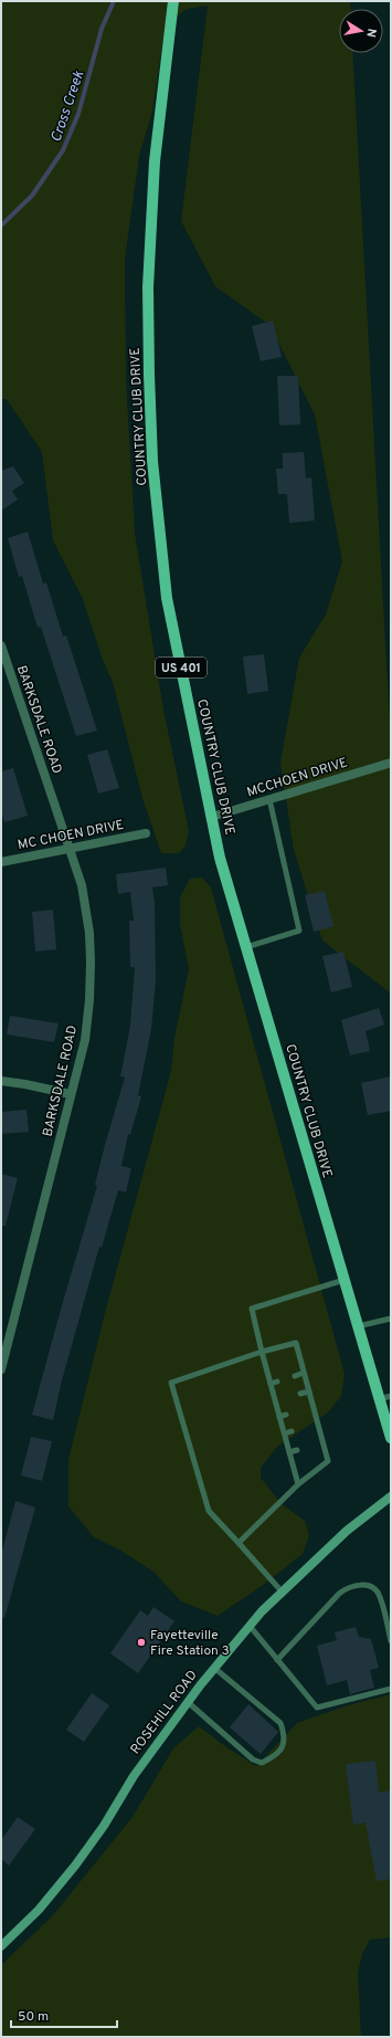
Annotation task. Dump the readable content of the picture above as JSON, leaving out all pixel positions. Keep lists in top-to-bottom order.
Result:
{
  "streets": {
    "main road": ["COUNTRY CLUB DRIVE", "US 401", "ROSEHILL ROAD"],
    "street": ["BARKSDALE ROAD", "MCCHOEN DRIVE", "MC CHOEN DRIVE"]
  },
  "crossings": [
    ["COUNTRY CLUB DRIVE", "MCCHOEN DRIVE"],
    ["BARKSDALE ROAD", "MC CHOEN DRIVE"]
  ],
  "water": ["Cross Creek"],
  "places": ["Fayetteville Fire Station 3"],
  "scale_bar": "50 m",
  "north": "right"
}
